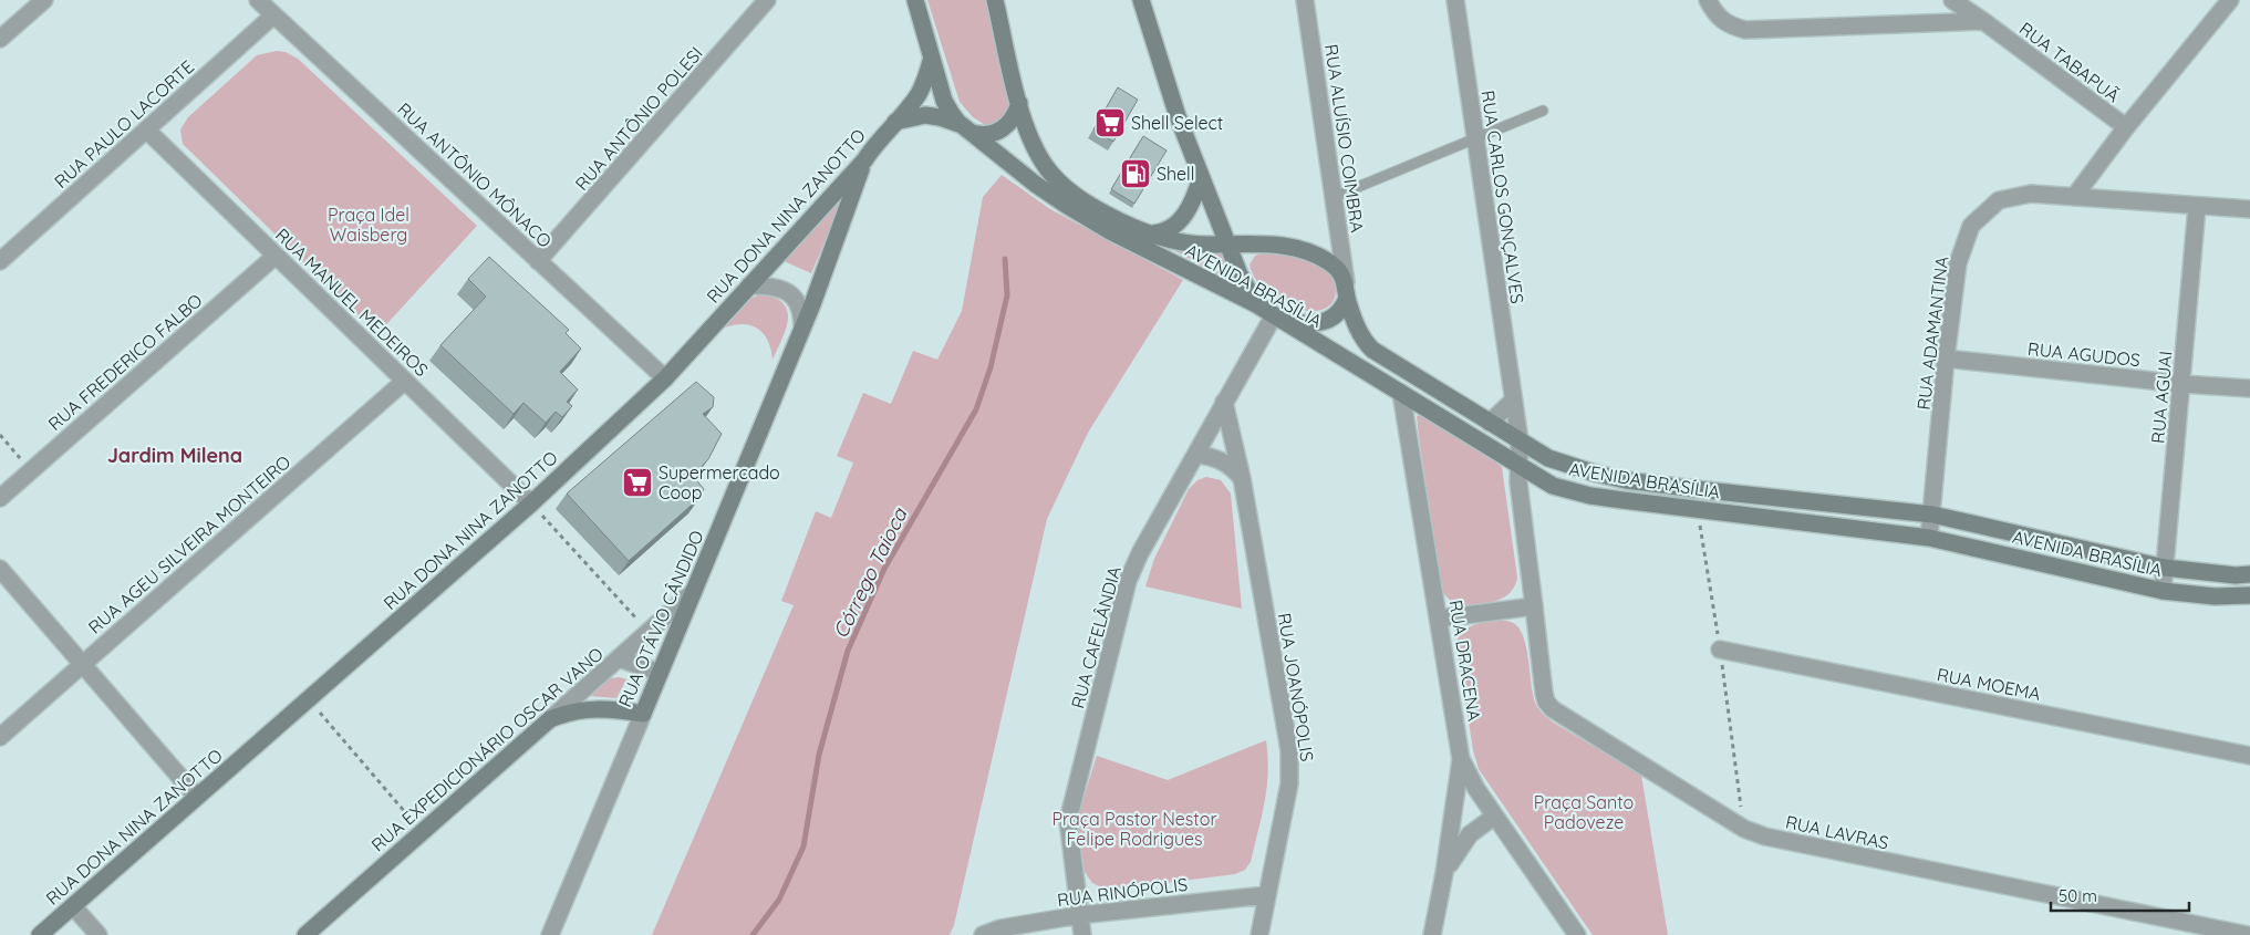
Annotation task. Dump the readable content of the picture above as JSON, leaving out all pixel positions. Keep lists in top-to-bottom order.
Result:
{
  "streets": {
    "main road": [
      "RUA DONA NINA ZANOTTO",
      "AVENIDA BRASÍLIA",
      "RUA OTÁVIO CÂNDIDO",
      "RUA EXPEDICIONÁRIO OSCAR VANO"
    ],
    "street": [
      "RUA TABAPUÃ",
      "RUA ANTÔNIO POLESI",
      "RUA PAULO LACORTE",
      "RUA ALUÍSIO COIMBRA",
      "RUA ANTÔNIO MÔNACO",
      "RUA CARLOS GONÇALVES",
      "RUA MANUEL MEDEIROS",
      "RUA ADAMANTINA",
      "RUA AGUDOS",
      "RUA FREDERICO FALBO",
      "RUA AGUAI",
      "RUA AGEU SILVEIRA MONTEIRO",
      "RUA CAFELÂNDIA",
      "RUA DRACENA",
      "RUA MOEMA",
      "RUA JOANÓPOLIS",
      "RUA LAVRAS",
      "RUA RINÓPOLIS"
    ]
  },
  "crossings": [
    ["RUA ANTÔNIO POLESI", "RUA ANTÔNIO MÔNACO"],
    ["RUA PAULO LACORTE", "RUA ANTÔNIO MÔNACO"],
    ["RUA PAULO LACORTE", "RUA MANUEL MEDEIROS"],
    ["RUA ALUÍSIO COIMBRA", "AVENIDA BRASÍLIA"],
    ["RUA ANTÔNIO MÔNACO", "RUA DONA NINA ZANOTTO"],
    ["RUA CARLOS GONÇALVES", "AVENIDA BRASÍLIA"],
    ["RUA CARLOS GONÇALVES", "RUA LAVRAS"],
    ["RUA DONA NINA ZANOTTO", "RUA MANUEL MEDEIROS"],
    ["RUA DONA NINA ZANOTTO", "RUA OTÁVIO CÂNDIDO"],
    ["AVENIDA BRASÍLIA", "RUA ADAMANTINA"],
    ["AVENIDA BRASÍLIA", "RUA AGUAI"],
    ["AVENIDA BRASÍLIA", "RUA CAFELÂNDIA"],
    ["AVENIDA BRASÍLIA", "RUA DRACENA"],
    ["AVENIDA BRASÍLIA", "RUA LAVRAS"],
    ["RUA MANUEL MEDEIROS", "RUA FREDERICO FALBO"],
    ["RUA MANUEL MEDEIROS", "RUA AGEU SILVEIRA MONTEIRO"],
    ["RUA ADAMANTINA", "RUA AGUDOS"],
    ["RUA ADAMANTINA", "RUA AGUAI"],
    ["RUA AGUDOS", "RUA AGUAI"],
    ["RUA OTÁVIO CÂNDIDO", "RUA EXPEDICIONÁRIO OSCAR VANO"],
    ["RUA CAFELÂNDIA", "RUA JOANÓPOLIS"],
    ["RUA CAFELÂNDIA", "RUA RINÓPOLIS"],
    ["RUA JOANÓPOLIS", "RUA RINÓPOLIS"]
  ],
  "districts": ["Jardim Milena"],
  "water": ["Córrego Taioca"],
  "parks": ["Praça Idel Waisberg", "Praça Santo Padoveze", "Praça Pastor Nestor Felipe Rodrigues"],
  "places": {
    "supermarket": ["Shell Select", "Supermercado Coop"],
    "fuel station": ["Shell"]
  },
  "scale_bar": "50 m"
}
